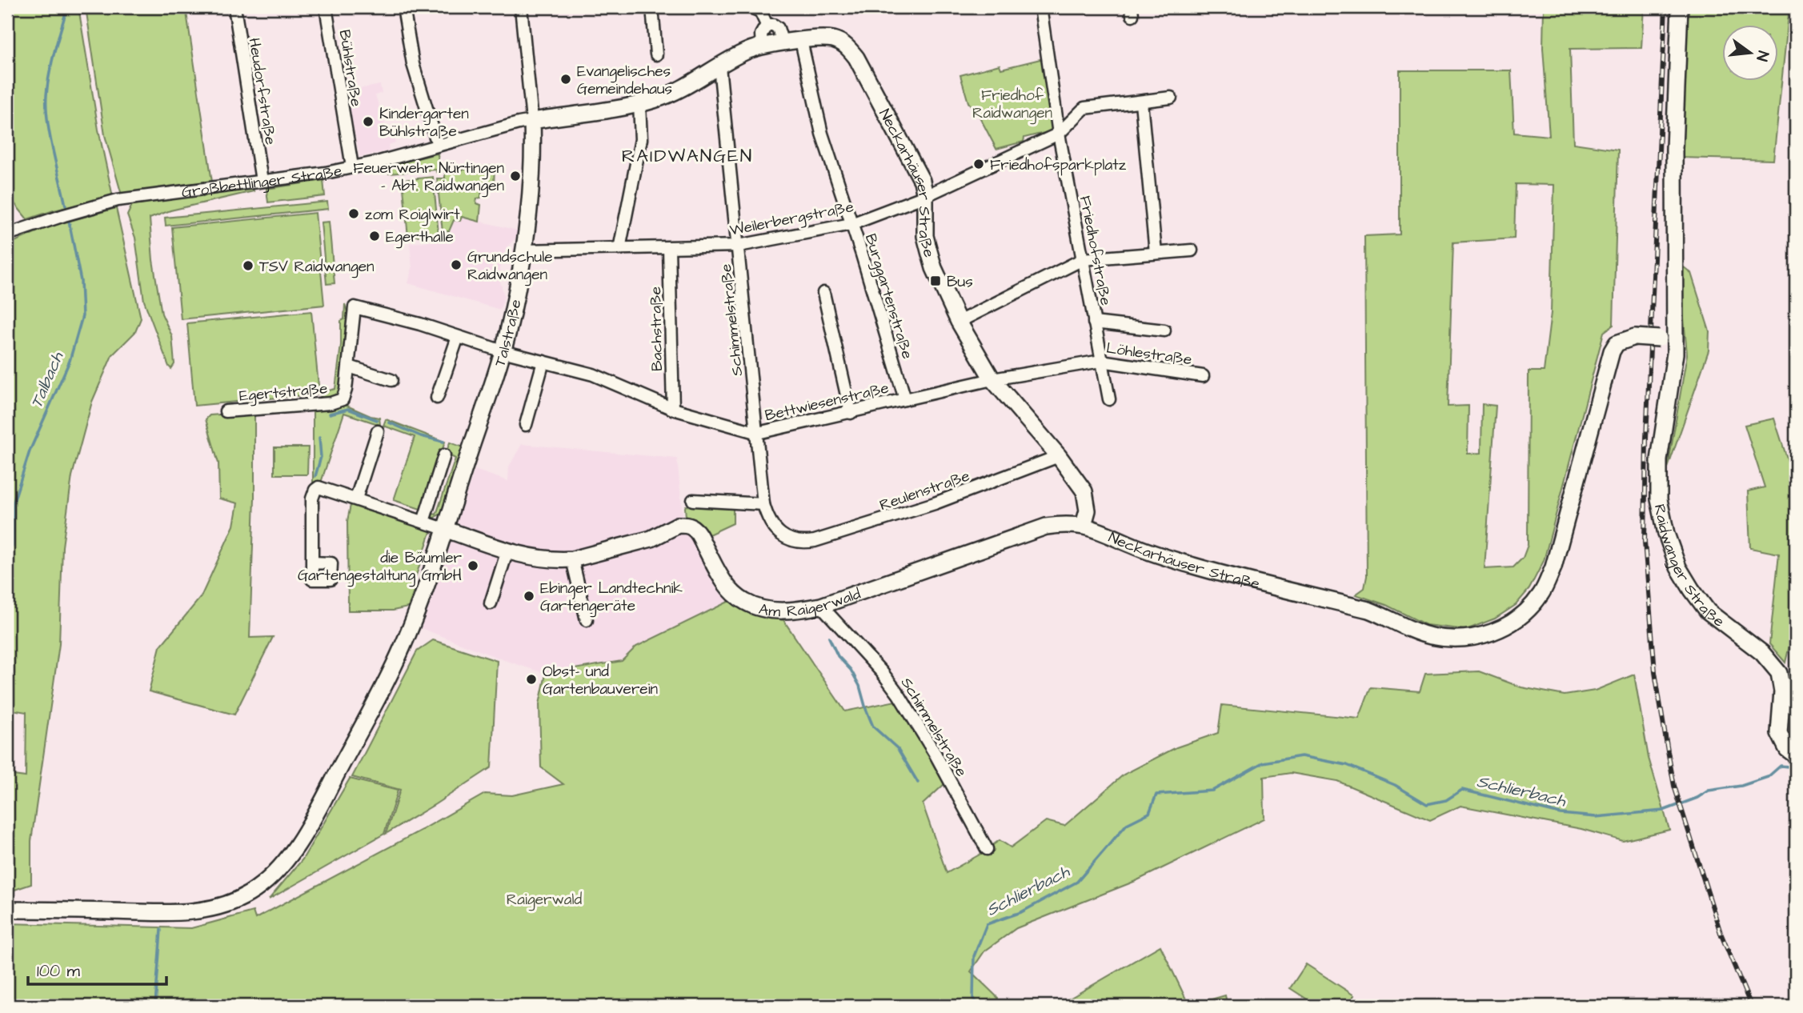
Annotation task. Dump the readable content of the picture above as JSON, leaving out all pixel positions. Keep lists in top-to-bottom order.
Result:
{
  "streets": {
    "street": [
      "Bühlstraße",
      "Heudorfstraße",
      "Großbettlinger Straße",
      "Neckarhäuser Straße",
      "Weilerbergstraße",
      "Friedhofstraße",
      "Burggartenstraße",
      "Schimmelstraße",
      "Bachstraße",
      "Talstraße",
      "Löhlestraße",
      "Egertstraße",
      "Bettwiesenstraße",
      "Reulenstraße",
      "Raidwanger Straße",
      "Am Raigerwald"
    ]
  },
  "crossings": [
    ["Bühlstraße", "Großbettlinger Straße"],
    ["Heudorfstraße", "Großbettlinger Straße"],
    ["Großbettlinger Straße", "Neckarhäuser Straße"],
    ["Großbettlinger Straße", "Burggartenstraße"],
    ["Großbettlinger Straße", "Schimmelstraße"],
    ["Großbettlinger Straße", "Talstraße"],
    ["Neckarhäuser Straße", "Weilerbergstraße"],
    ["Neckarhäuser Straße", "Burggartenstraße"],
    ["Neckarhäuser Straße", "Löhlestraße"],
    ["Neckarhäuser Straße", "Bettwiesenstraße"],
    ["Neckarhäuser Straße", "Reulenstraße"],
    ["Neckarhäuser Straße", "Raidwanger Straße"],
    ["Neckarhäuser Straße", "Am Raigerwald"],
    ["Weilerbergstraße", "Friedhofstraße"],
    ["Weilerbergstraße", "Burggartenstraße"],
    ["Weilerbergstraße", "Schimmelstraße"],
    ["Weilerbergstraße", "Bachstraße"],
    ["Weilerbergstraße", "Talstraße"],
    ["Friedhofstraße", "Löhlestraße"],
    ["Burggartenstraße", "Bettwiesenstraße"],
    ["Schimmelstraße", "Bettwiesenstraße"],
    ["Schimmelstraße", "Reulenstraße"],
    ["Schimmelstraße", "Am Raigerwald"],
    ["Bachstraße", "Bettwiesenstraße"],
    ["Talstraße", "Egertstraße"],
    ["Talstraße", "Bettwiesenstraße"],
    ["Talstraße", "Am Raigerwald"],
    ["Löhlestraße", "Bettwiesenstraße"],
    ["Egertstraße", "Bettwiesenstraße"]
  ],
  "districts": ["RAIDWANGEN"],
  "water": ["Talbach", "Schlierbach"],
  "parks": ["Friedhof Raidwangen", "Raigerwald"],
  "places": {
    "other": [
      "Evangelisches Gemeindehaus",
      "Kindergarten Bühlstraße",
      "Friedhofsparkplatz",
      "Feuerwehr Nürtingen - Abt. Raidwangen",
      "zom Roiglwirt",
      "Egerthalle",
      "Grundschule Raidwangen",
      "TSV Raidwangen",
      "die Bäumler Gartengestaltung GmbH",
      "Ebinger Landtechnik Gartengeräte",
      "Obst- und Gartenbauverein"
    ],
    "transit": ["Bus"]
  },
  "scale_bar": "100 m",
  "north": "right"
}
